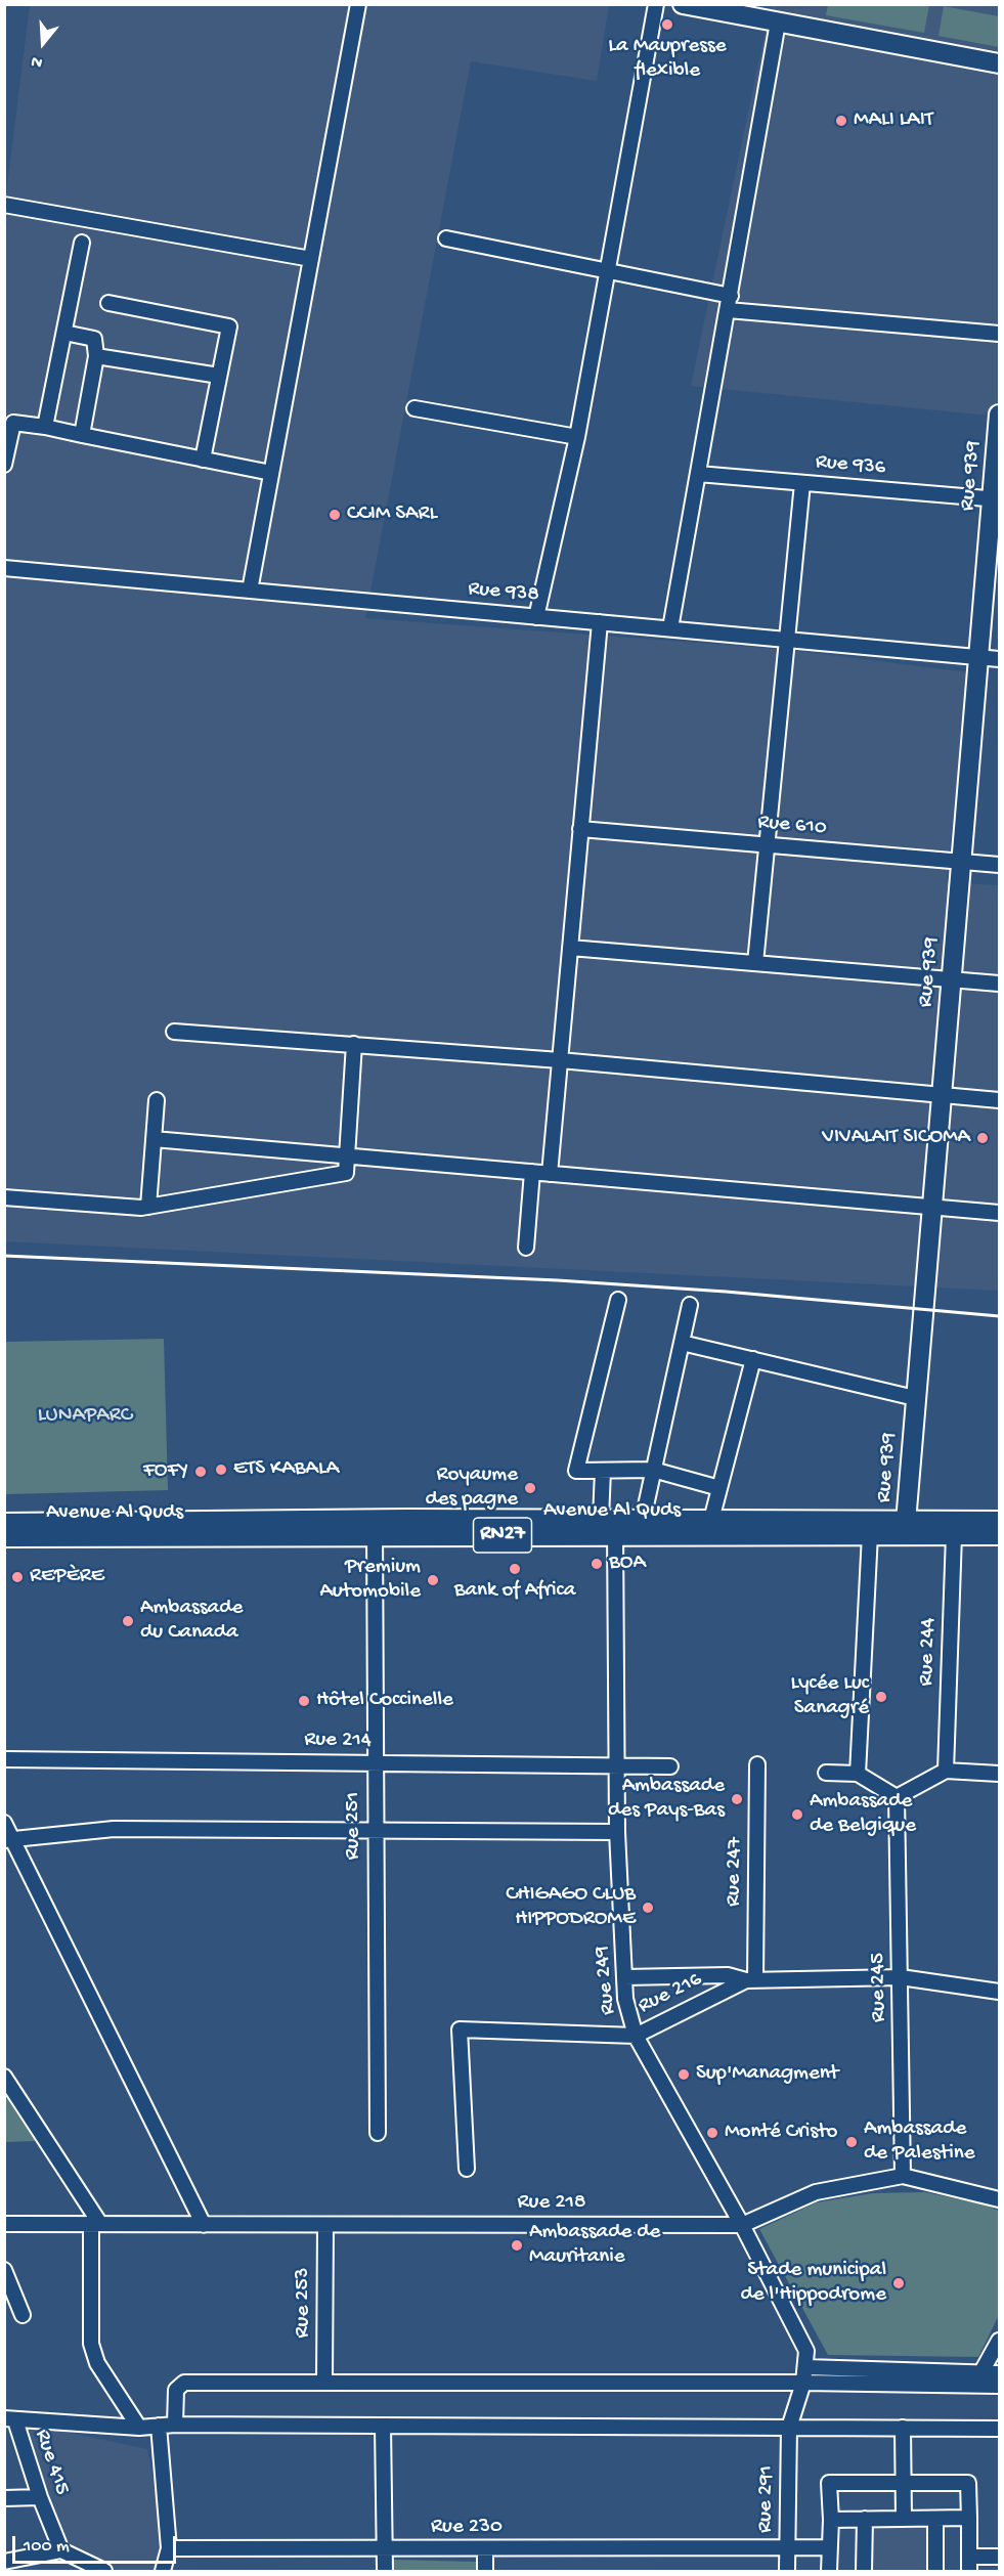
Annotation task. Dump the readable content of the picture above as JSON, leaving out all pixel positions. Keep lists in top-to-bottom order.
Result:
{
  "streets": {
    "main road": ["Rue 939", "Avenue Al Quds", "RN27"],
    "street": [
      "Rue 936",
      "Rue 938",
      "Rue 610",
      "Rue 244",
      "Rue 214",
      "Rue 251",
      "Rue 247",
      "Rue 249",
      "Rue 245",
      "Rue 216",
      "Rue 218",
      "Rue 253",
      "Rue 415",
      "Rue 291",
      "Rue 230"
    ]
  },
  "crossings": [
    ["Rue 936", "Rue 939"],
    ["Rue 939", "Rue 938"],
    ["Rue 939", "Rue 610"],
    ["Rue 939", "Avenue Al Quds"],
    ["Avenue Al Quds", "Rue 244"],
    ["Avenue Al Quds", "Rue 251"],
    ["Avenue Al Quds", "Rue 249"],
    ["Rue 214", "Rue 251"],
    ["Rue 214", "Rue 249"],
    ["Rue 247", "Rue 216"],
    ["Rue 249", "Rue 216"],
    ["Rue 249", "Rue 218"],
    ["Rue 249", "Rue 291"],
    ["Rue 245", "Rue 216"],
    ["Rue 245", "Rue 218"],
    ["Rue 218", "Rue 253"],
    ["Rue 291", "Rue 230"]
  ],
  "parks": ["LUNAPARC"],
  "places": [
    "La Maupresse flexible",
    "MALI LAIT",
    "CCIM SARL",
    "VIVALAIT SICOMA",
    "ETS KABALA",
    "FOFY",
    "Royaume des pagne",
    "BOA",
    "Bank of Africa",
    "REPÈRE",
    "Premium Automobile",
    "Ambassade du Canada",
    "Lycée Luc Sanagré",
    "Hôtel Coccinelle",
    "Ambassade des Pays-Bas",
    "Ambassade de Belgique",
    "CHIGAGO CLUB HIPPODROME",
    "Sup'Managment",
    "Monté Cristo",
    "Ambassade de Palestine",
    "Ambassade de Mauritanie",
    "Stade municipal de l'Hippodrome"
  ],
  "scale_bar": "100 m",
  "north": "bottom"
}
